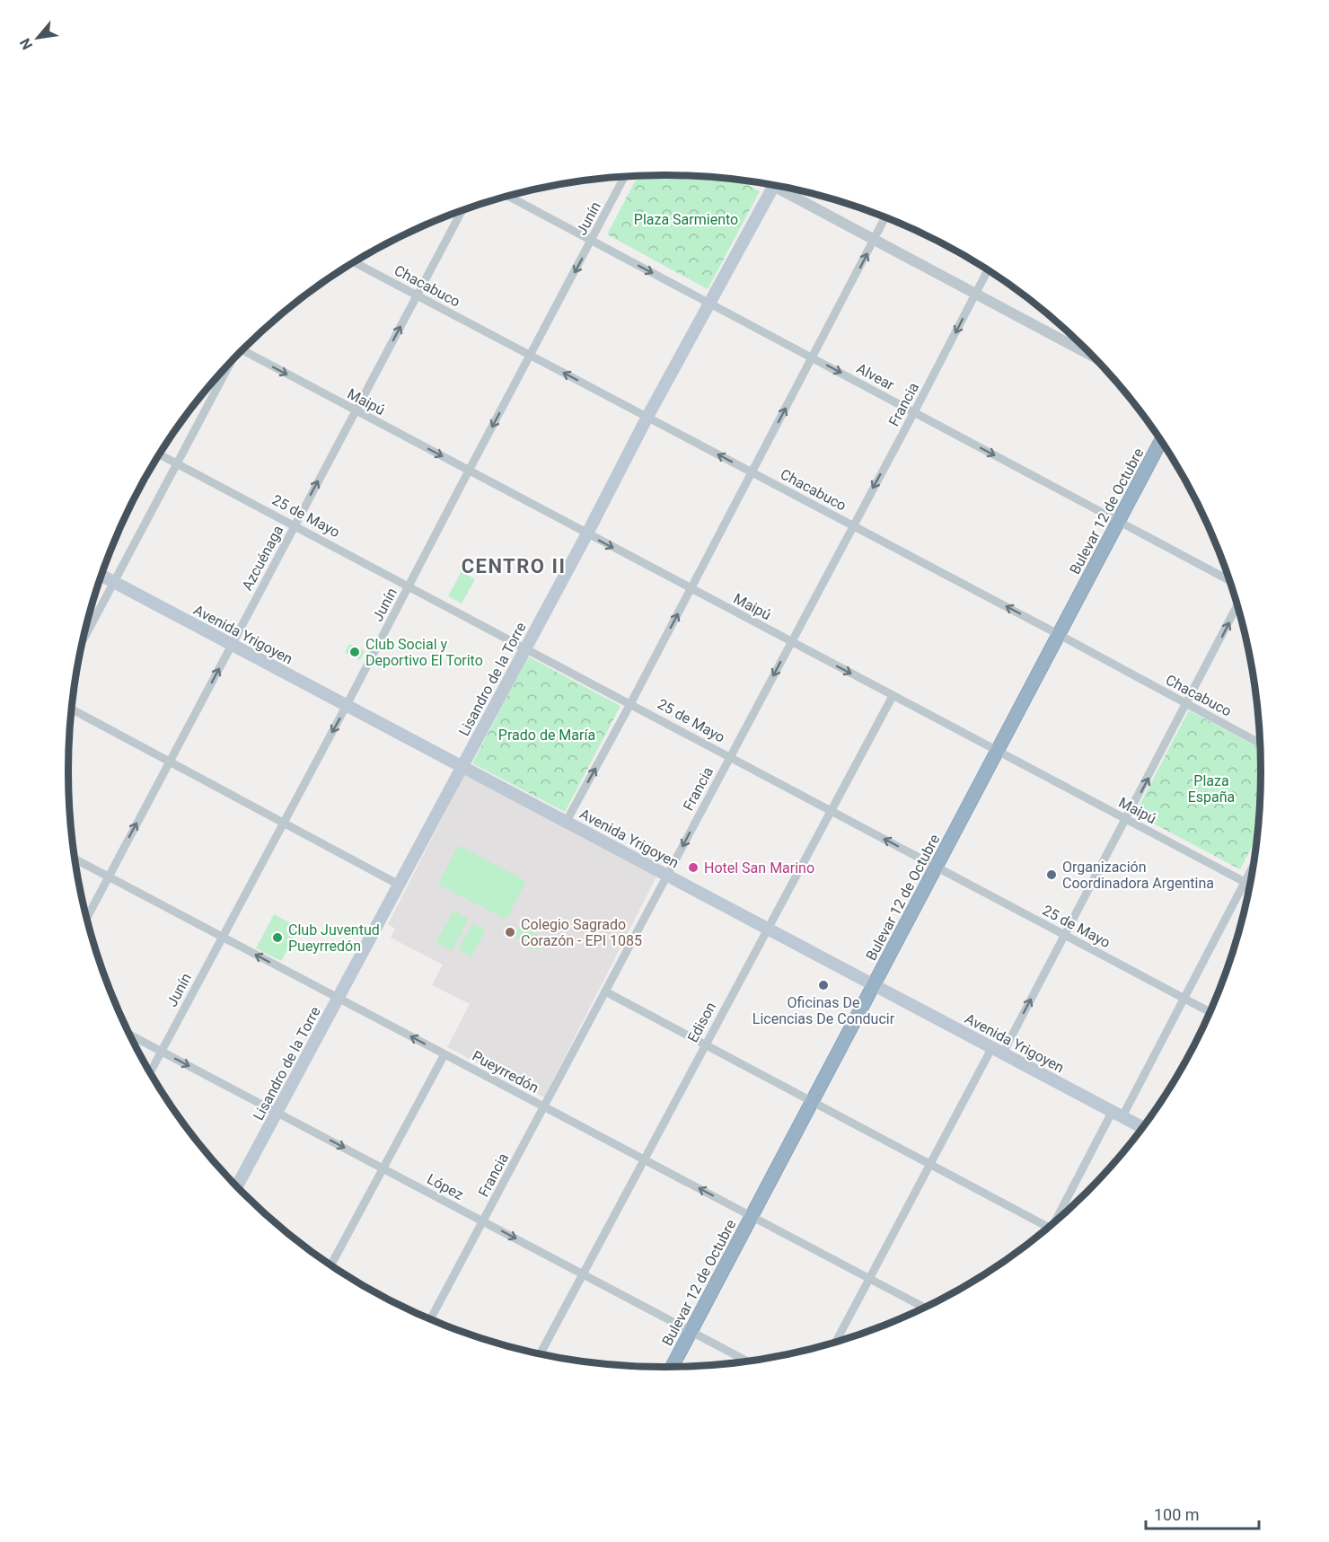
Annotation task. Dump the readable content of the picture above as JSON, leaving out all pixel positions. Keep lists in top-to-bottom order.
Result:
{
  "streets": {
    "highway": ["Bulevar 12 de Octubre"],
    "main road": ["Avenida Yrigoyen", "Lisandro de la Torre"],
    "street": [
      "Junín",
      "Chacabuco",
      "Alvear",
      "Maipú",
      "Francia",
      "25 de Mayo",
      "Azcuénaga",
      "Edison",
      "Pueyrredón",
      "López"
    ]
  },
  "crossings": [
    ["Junín", "Chacabuco"],
    ["Junín", "Alvear"],
    ["Junín", "Maipú"],
    ["Junín", "25 de Mayo"],
    ["Junín", "Avenida Yrigoyen"],
    ["Junín", "Pueyrredón"],
    ["Junín", "López"],
    ["Chacabuco", "Francia"],
    ["Chacabuco", "Bulevar 12 de Octubre"],
    ["Chacabuco", "Azcuénaga"],
    ["Chacabuco", "Lisandro de la Torre"],
    ["Alvear", "Francia"],
    ["Alvear", "Bulevar 12 de Octubre"],
    ["Alvear", "Lisandro de la Torre"],
    ["Maipú", "Francia"],
    ["Maipú", "Bulevar 12 de Octubre"],
    ["Maipú", "Azcuénaga"],
    ["Maipú", "Lisandro de la Torre"],
    ["Maipú", "Edison"],
    ["Francia", "25 de Mayo"],
    ["Francia", "Avenida Yrigoyen"],
    ["Francia", "Pueyrredón"],
    ["Francia", "López"],
    ["Bulevar 12 de Octubre", "25 de Mayo"],
    ["Bulevar 12 de Octubre", "Avenida Yrigoyen"],
    ["Bulevar 12 de Octubre", "Pueyrredón"],
    ["Bulevar 12 de Octubre", "López"],
    ["25 de Mayo", "Azcuénaga"],
    ["25 de Mayo", "Lisandro de la Torre"],
    ["25 de Mayo", "Edison"],
    ["Azcuénaga", "Avenida Yrigoyen"],
    ["Azcuénaga", "Pueyrredón"],
    ["Avenida Yrigoyen", "Lisandro de la Torre"],
    ["Avenida Yrigoyen", "Edison"],
    ["Lisandro de la Torre", "Pueyrredón"],
    ["Lisandro de la Torre", "López"],
    ["Edison", "Pueyrredón"],
    ["Edison", "López"]
  ],
  "one_way": [
    "Junín",
    "Chacabuco",
    "Alvear",
    "Maipú",
    "Francia",
    "Azcuénaga",
    "Pueyrredón",
    "López"
  ],
  "districts": ["CENTRO II"],
  "parks": ["Plaza Sarmiento", "Prado de María", "Plaza España"],
  "places": [
    "Club Social y Deportivo El Torito",
    "Hotel San Marino",
    "Organización Coordinadora Argentina",
    "Colegio Sagrado Corazón - EPI 1085",
    "Club Juventud Pueyrredón",
    "Oficinas De Licencias De Conducir"
  ],
  "scale_bar": "100 m",
  "north": "bottom left"
}
